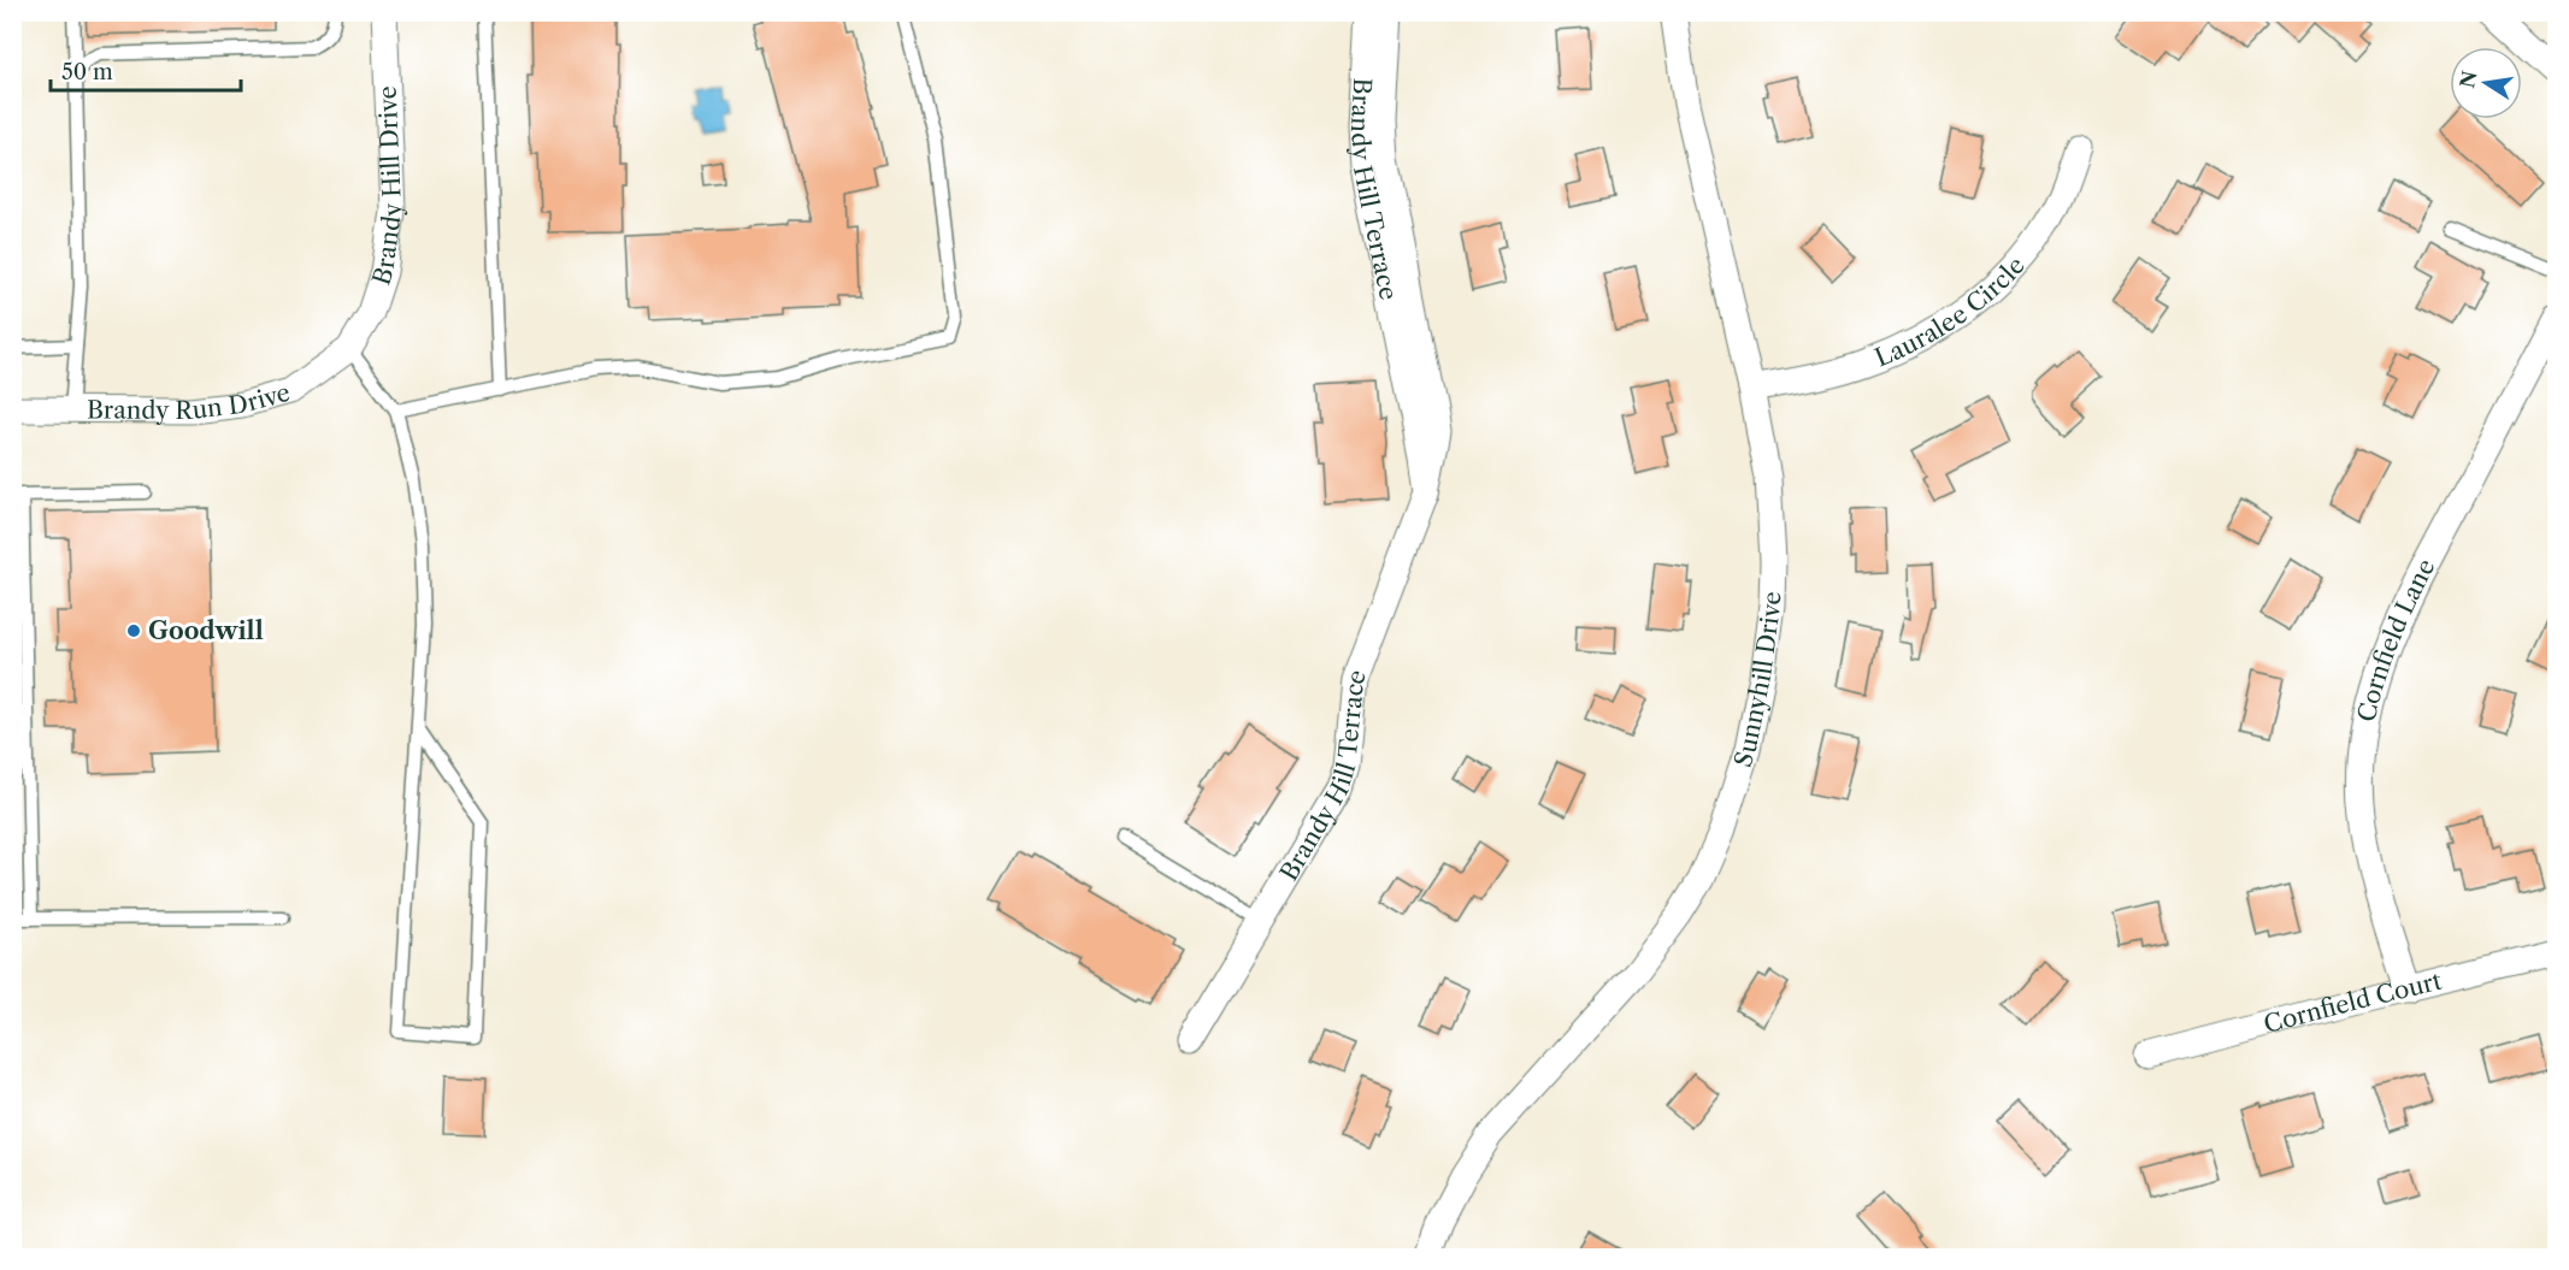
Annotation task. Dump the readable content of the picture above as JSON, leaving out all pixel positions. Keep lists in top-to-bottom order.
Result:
{
  "streets": {
    "street": [
      "Brandy Hill Drive",
      "Brandy Hill Terrace",
      "Lauralee Circle",
      "Brandy Run Drive",
      "Cornfield Lane",
      "Sunnyhill Drive",
      "Cornfield Court"
    ]
  },
  "crossings": [
    ["Brandy Hill Drive", "Brandy Run Drive"],
    ["Lauralee Circle", "Sunnyhill Drive"],
    ["Cornfield Lane", "Cornfield Court"]
  ],
  "places": ["Goodwill"],
  "scale_bar": "50 m",
  "north": "left"
}
